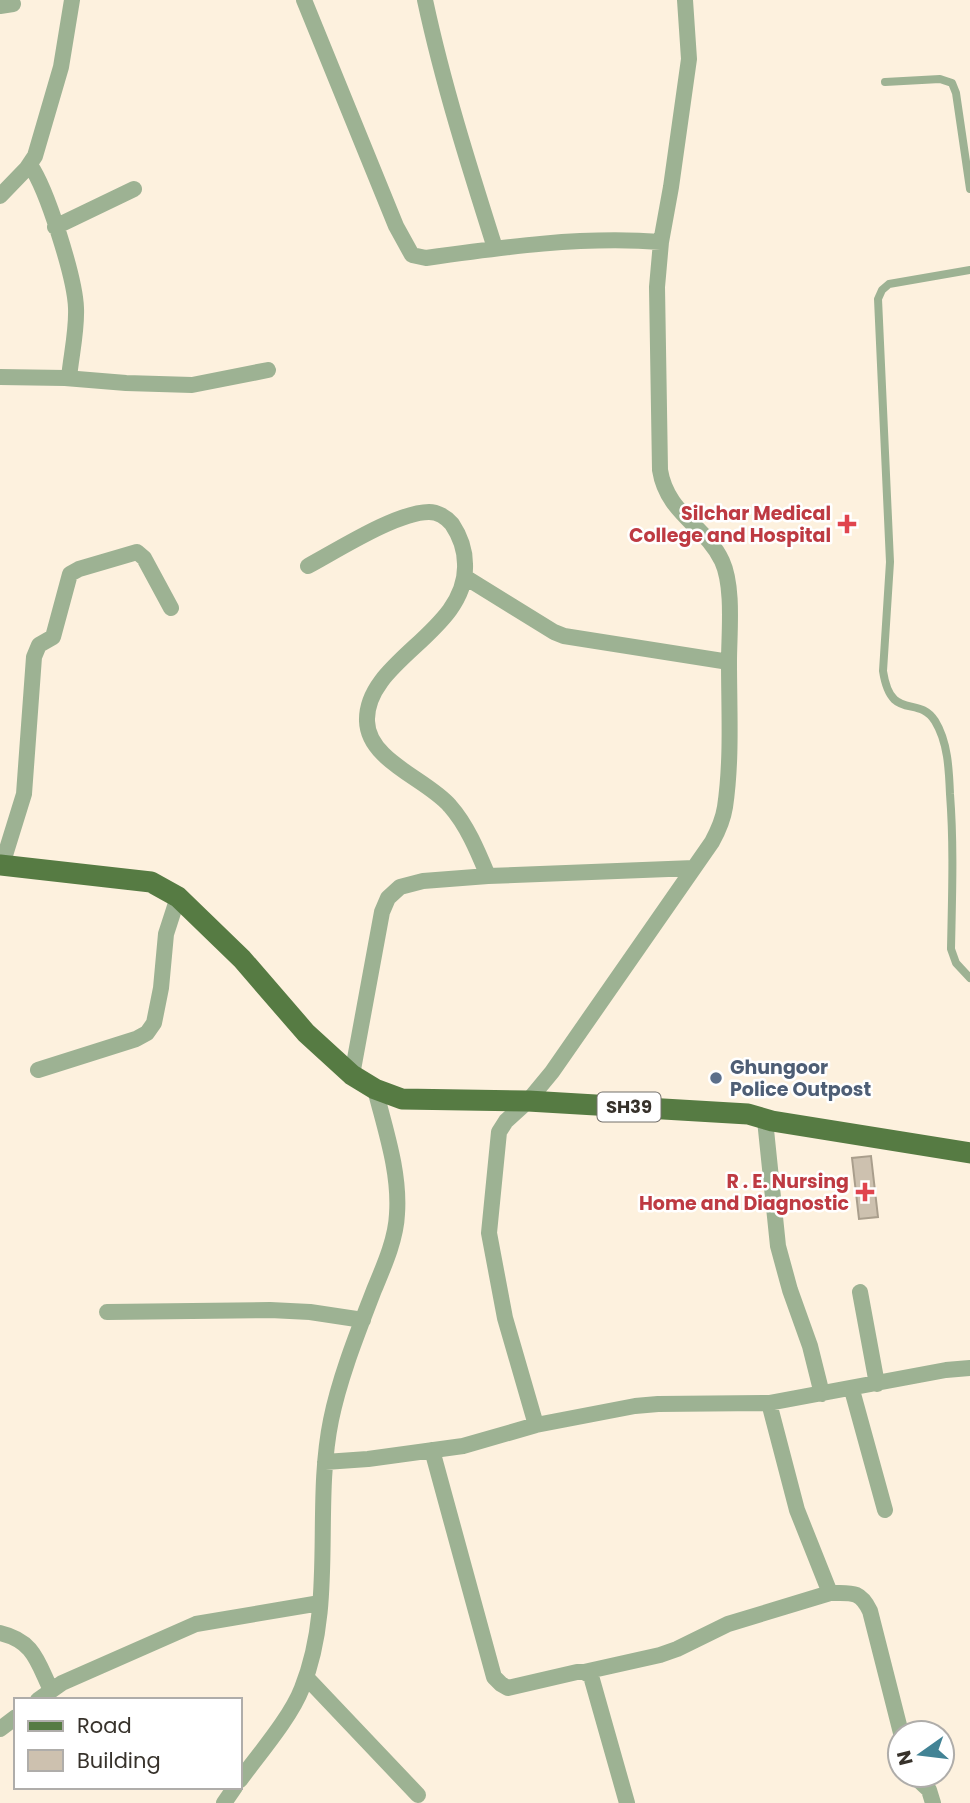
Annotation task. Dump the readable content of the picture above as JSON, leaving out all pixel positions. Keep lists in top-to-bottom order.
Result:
{
  "streets": {
    "main road": ["SH39"]
  },
  "places": {
    "health": ["Silchar Medical College and Hospital", "R . E. Nursing Home and Diagnostic"],
    "other": ["Ghungoor Police Outpost"]
  },
  "legend": ["Road", "Building"],
  "north": "left"
}
